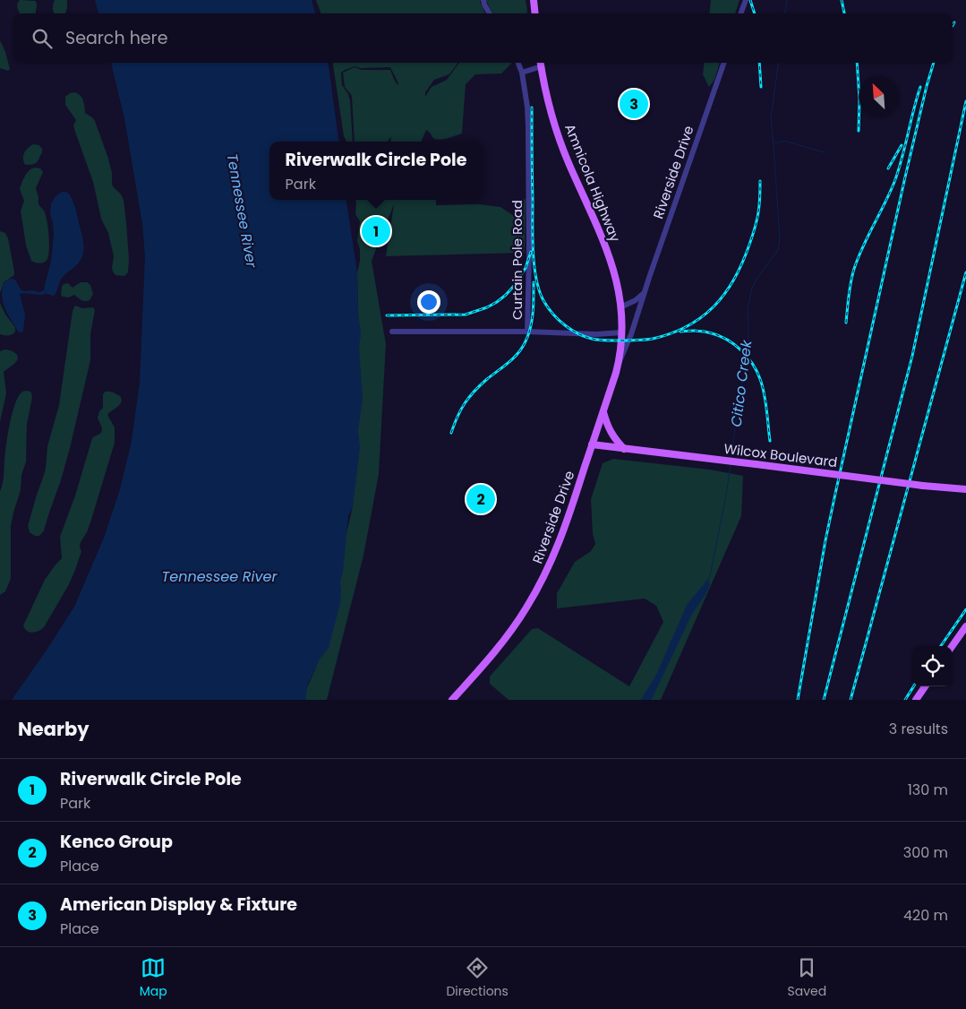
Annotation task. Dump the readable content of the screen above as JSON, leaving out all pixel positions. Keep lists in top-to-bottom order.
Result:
{
  "streets": {
    "main road": ["Riverside Drive", "Amnicola Highway", "Wilcox Boulevard"],
    "street": ["Curtain Pole Road"]
  },
  "crossings": [
    ["Riverside Drive", "Amnicola Highway"],
    ["Riverside Drive", "Wilcox Boulevard"]
  ],
  "water": ["Tennessee River", "Citico Creek"],
  "north": "top left",
  "page": {
    "search": "Search here",
    "pins": ["3", "1", "2"],
    "popup": ["Riverwalk Circle Pole", "Park"],
    "heading": ["Nearby", "3 results"],
    "list": [
      {
        "mark": "1",
        "name": "Riverwalk Circle Pole",
        "note": "Park",
        "value": "130 m"
      },
      {
        "mark": "2",
        "name": "Kenco Group",
        "note": "Place",
        "value": "300 m"
      },
      {
        "mark": "3",
        "name": "American Display & Fixture",
        "note": "Place",
        "value": "420 m"
      }
    ],
    "nav": ["Map", "Directions", "Saved"]
  }
}
